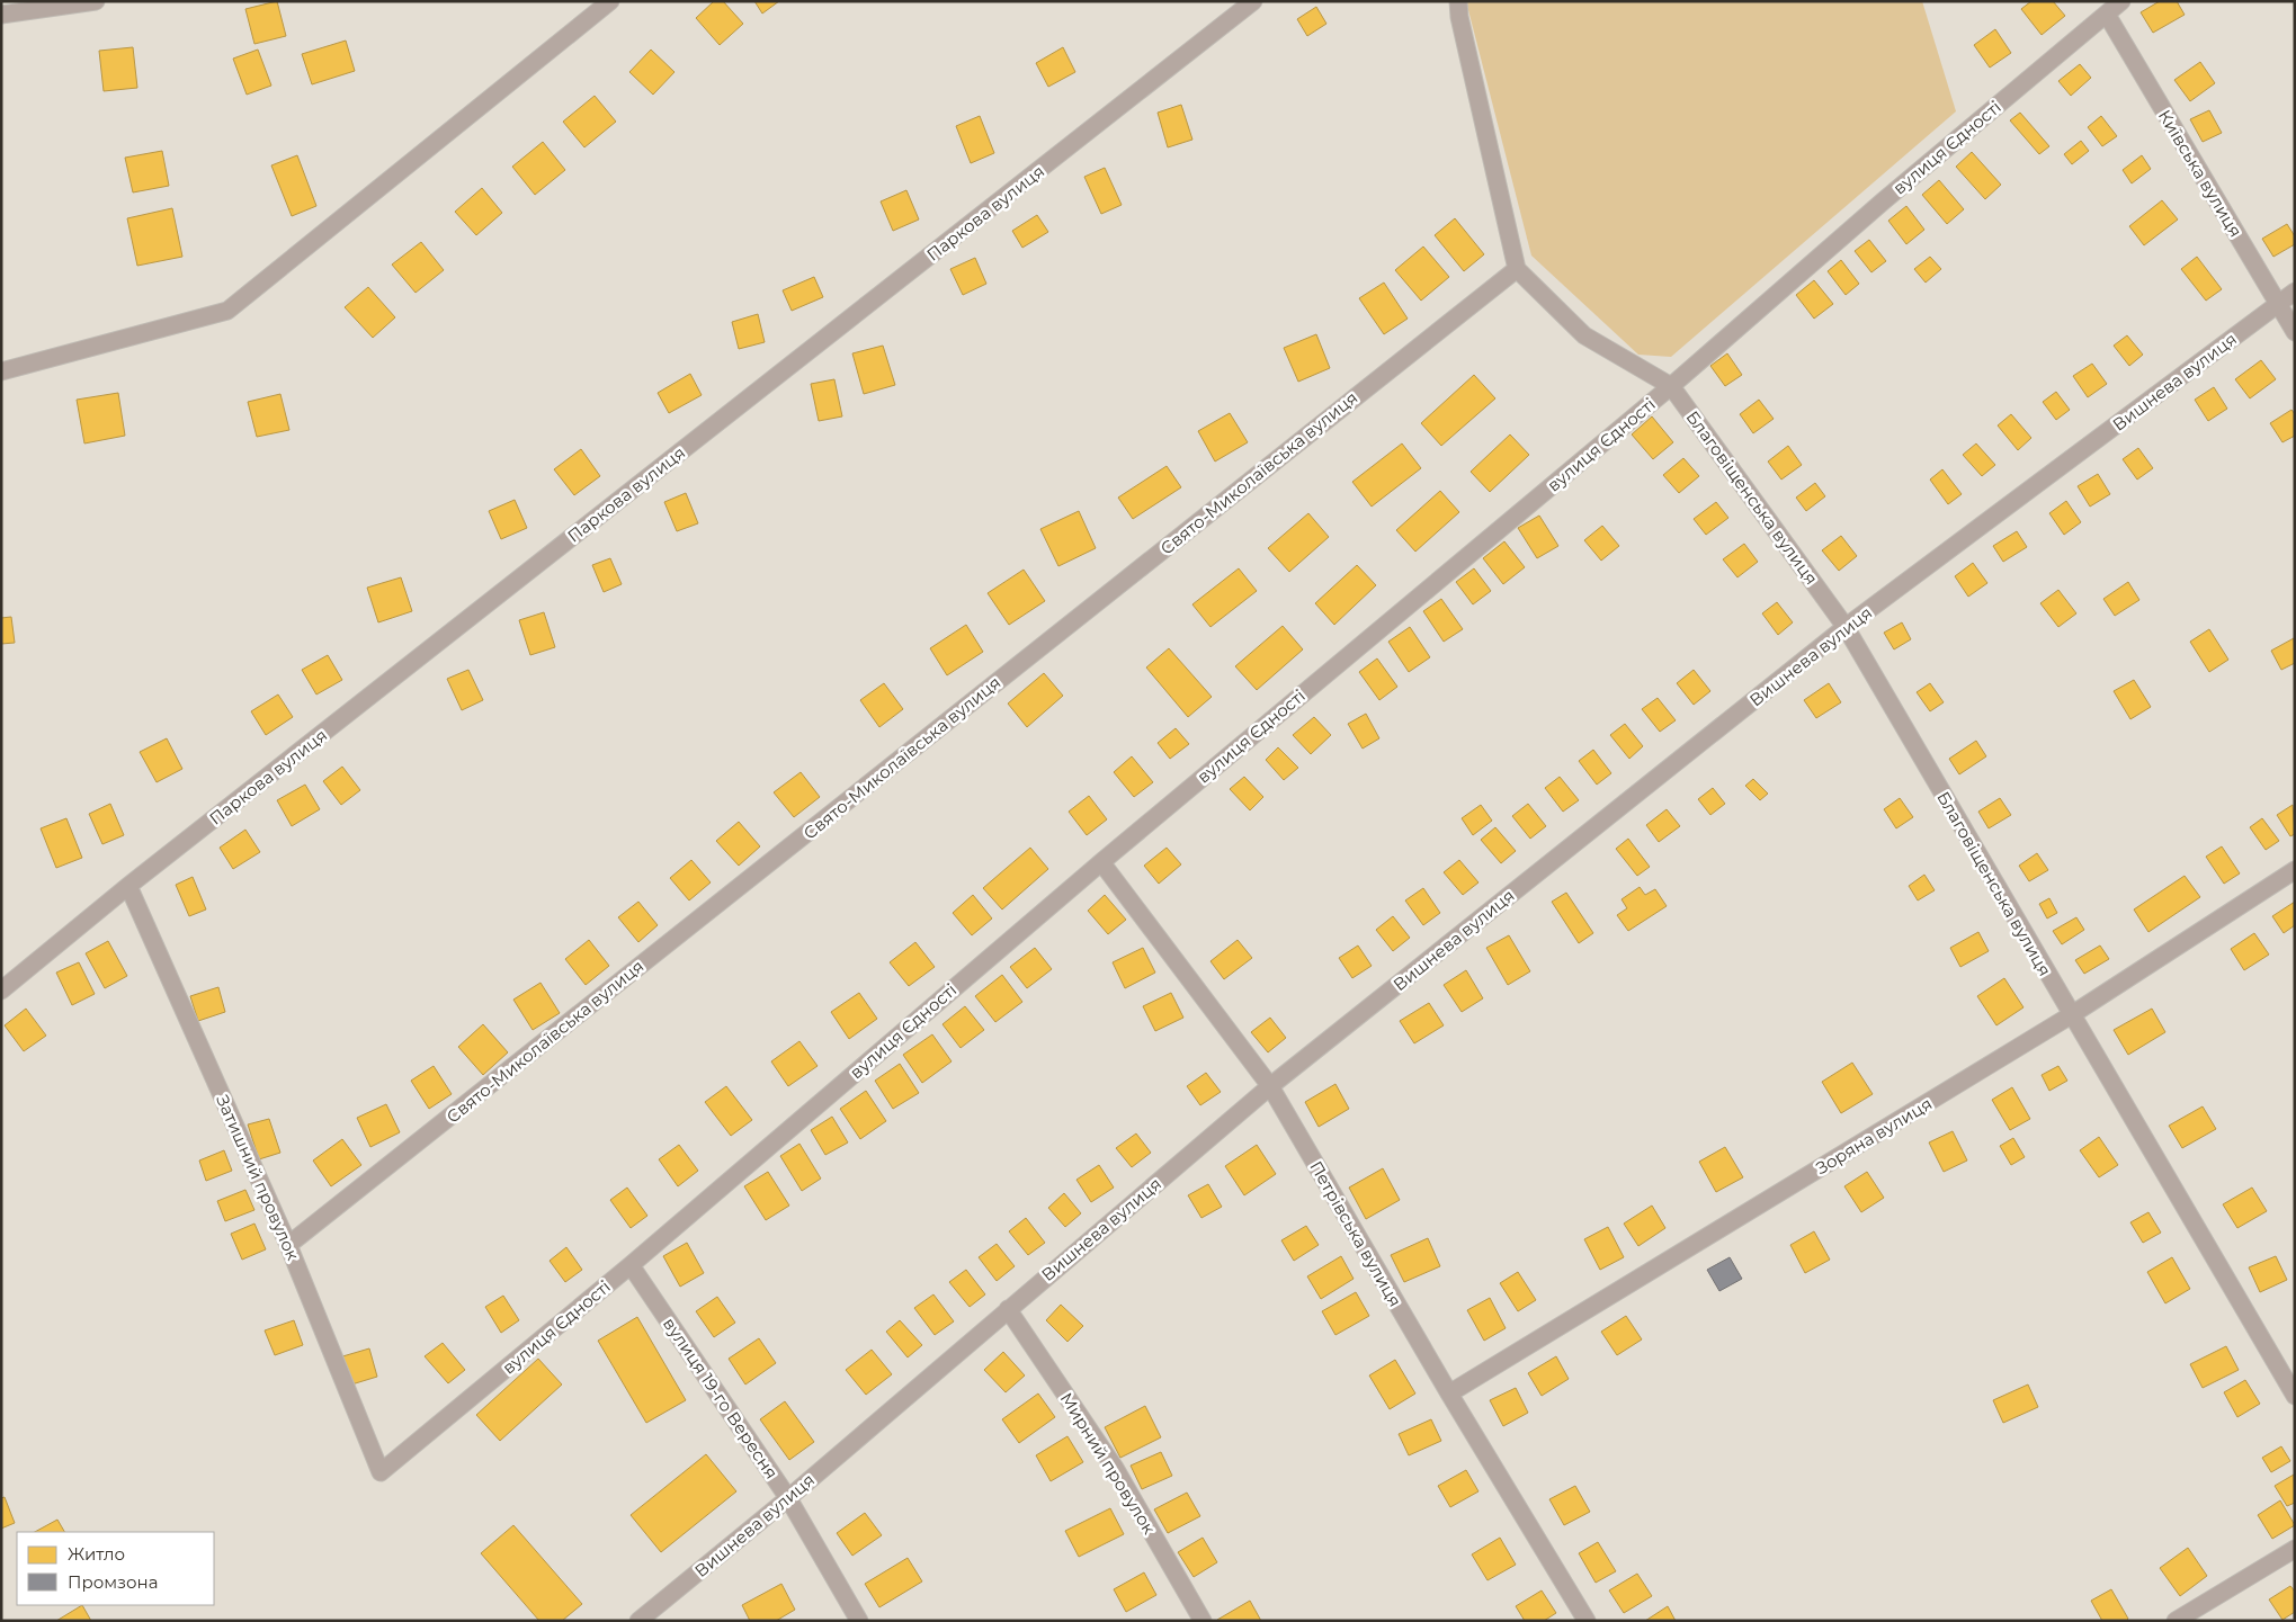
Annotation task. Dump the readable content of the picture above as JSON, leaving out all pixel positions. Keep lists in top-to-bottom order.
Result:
{
  "streets": {
    "street": [
      "вулиця Єдності",
      "Київська вулиця",
      "Паркова вулиця",
      "Вишнева вулиця",
      "Свято-Миколаївська вулиця",
      "Благовіщенська вулиця",
      "Зоряна вулиця",
      "Затишний провулок",
      "Петрівська вулиця",
      "вулиця 19-го Вересня",
      "Мирний провулок"
    ]
  },
  "crossings": [
    ["вулиця Єдності", "Київська вулиця"],
    ["вулиця Єдності", "Благовіщенська вулиця"],
    ["вулиця Єдності", "Затишний провулок"],
    ["вулиця Єдності", "Петрівська вулиця"],
    ["вулиця Єдності", "вулиця 19-го Вересня"],
    ["Київська вулиця", "Вишнева вулиця"],
    ["Паркова вулиця", "Затишний провулок"],
    ["Вишнева вулиця", "Благовіщенська вулиця"],
    ["Вишнева вулиця", "Петрівська вулиця"],
    ["Вишнева вулиця", "вулиця 19-го Вересня"],
    ["Вишнева вулиця", "Мирний провулок"],
    ["Свято-Миколаївська вулиця", "Затишний провулок"],
    ["Благовіщенська вулиця", "Зоряна вулиця"],
    ["Зоряна вулиця", "Петрівська вулиця"]
  ],
  "legend": ["Житло", "Промзона"]
}
